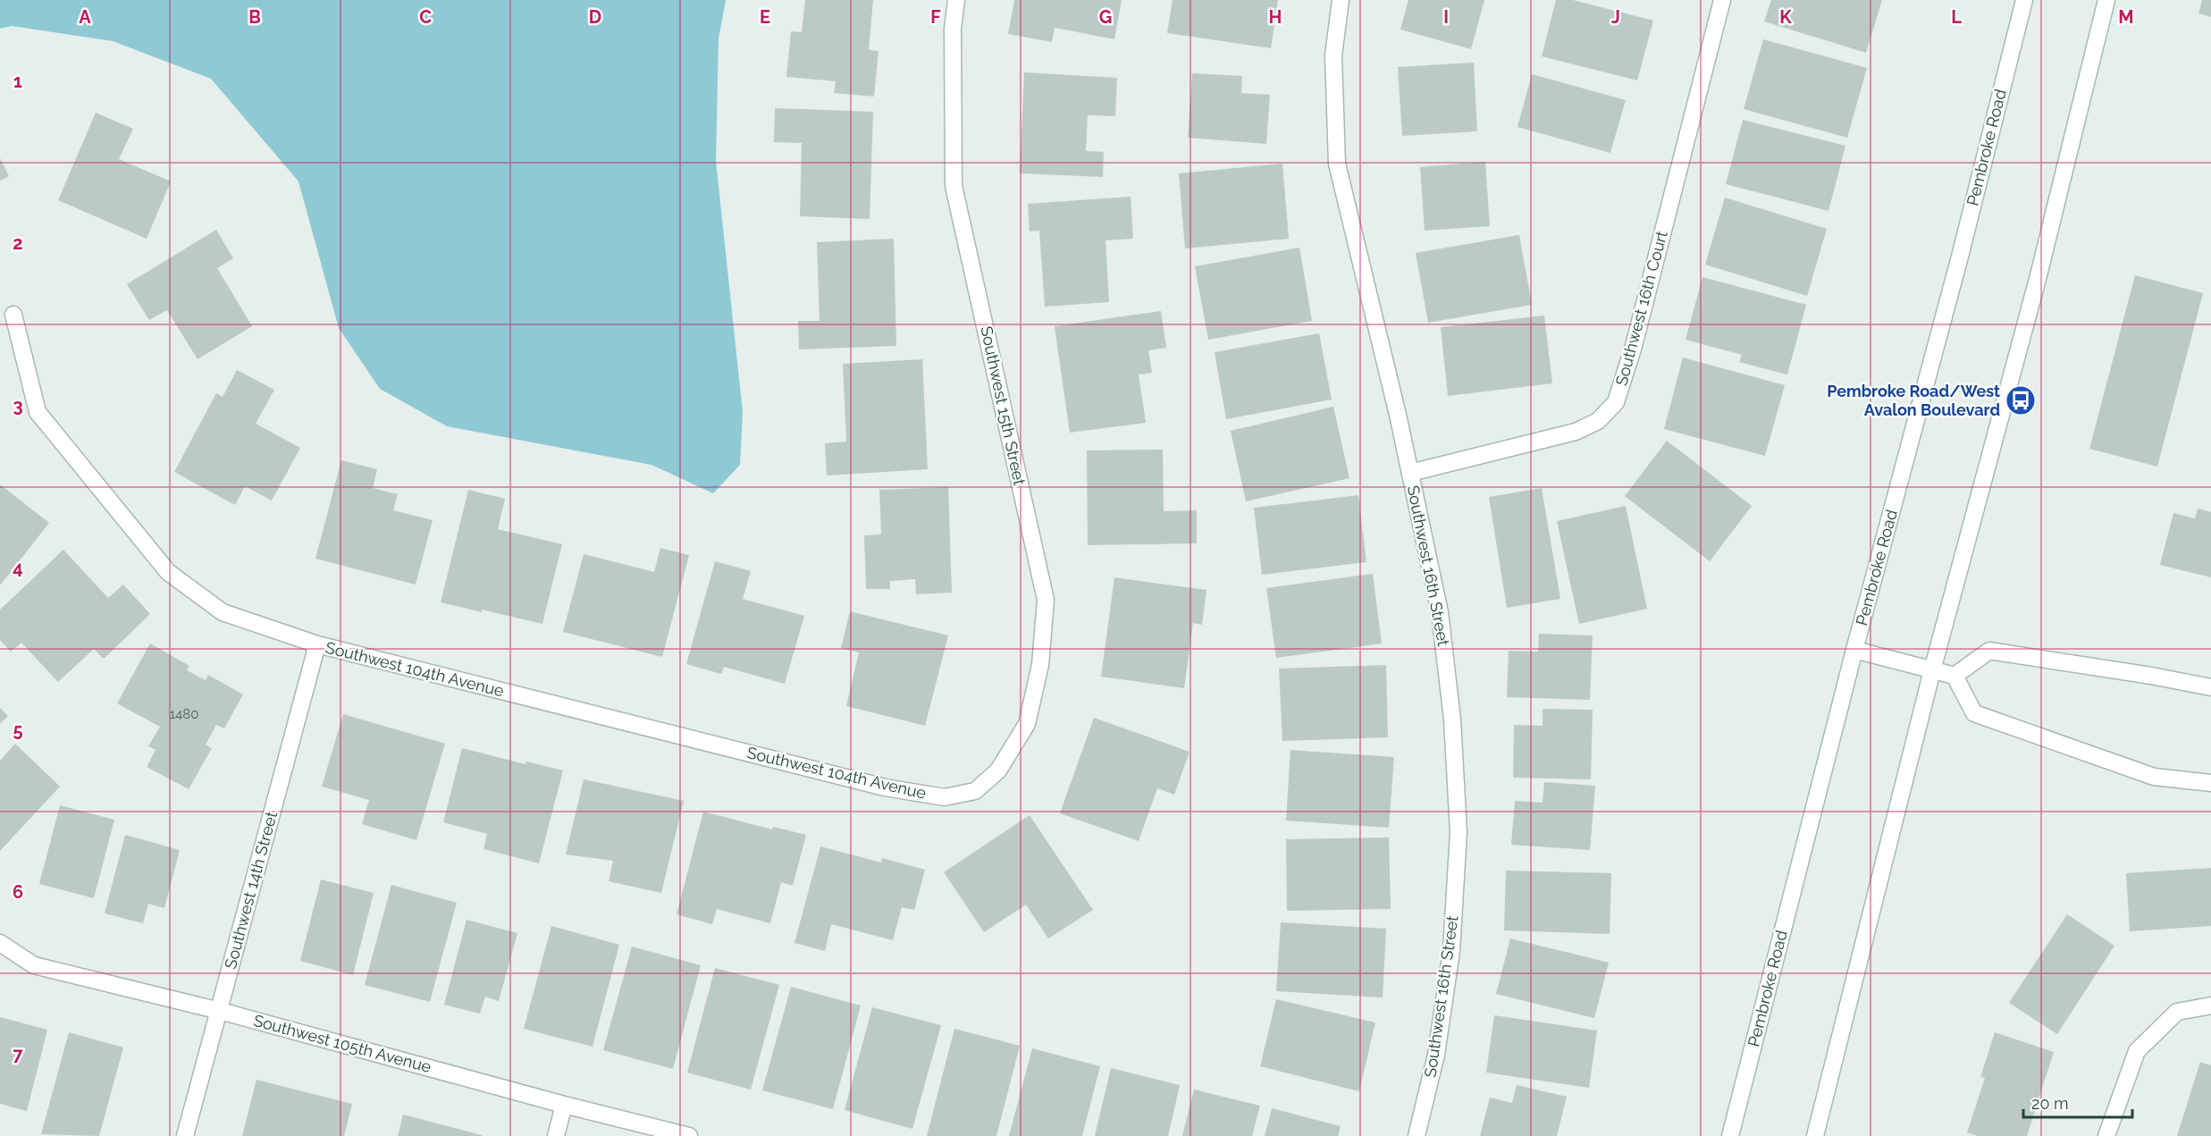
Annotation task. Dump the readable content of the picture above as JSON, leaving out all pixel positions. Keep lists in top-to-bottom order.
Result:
{
  "streets": {
    "street": [
      "Pembroke Road",
      "Southwest 16th Court",
      "Southwest 15th Street",
      "Southwest 16th Street",
      "Southwest 104th Avenue",
      "Southwest 14th Street",
      "Southwest 105th Avenue"
    ]
  },
  "crossings": [
    ["Southwest 16th Court", "Southwest 16th Street"],
    ["Southwest 15th Street", "Southwest 104th Avenue"],
    ["Southwest 104th Avenue", "Southwest 14th Street"],
    ["Southwest 14th Street", "Southwest 105th Avenue"]
  ],
  "places": {
    "bus stop": ["Pembroke Road/West Avalon Boulevard"]
  },
  "house_numbers": ["1480"],
  "scale_bar": "20 m",
  "grid": {
    "columns": [
      "A",
      "B",
      "C",
      "D",
      "E",
      "F",
      "G",
      "H",
      "I",
      "J",
      "K",
      "L",
      "M"
    ],
    "rows": [
      "1",
      "2",
      "3",
      "4",
      "5",
      "6",
      "7"
    ]
  }
}
